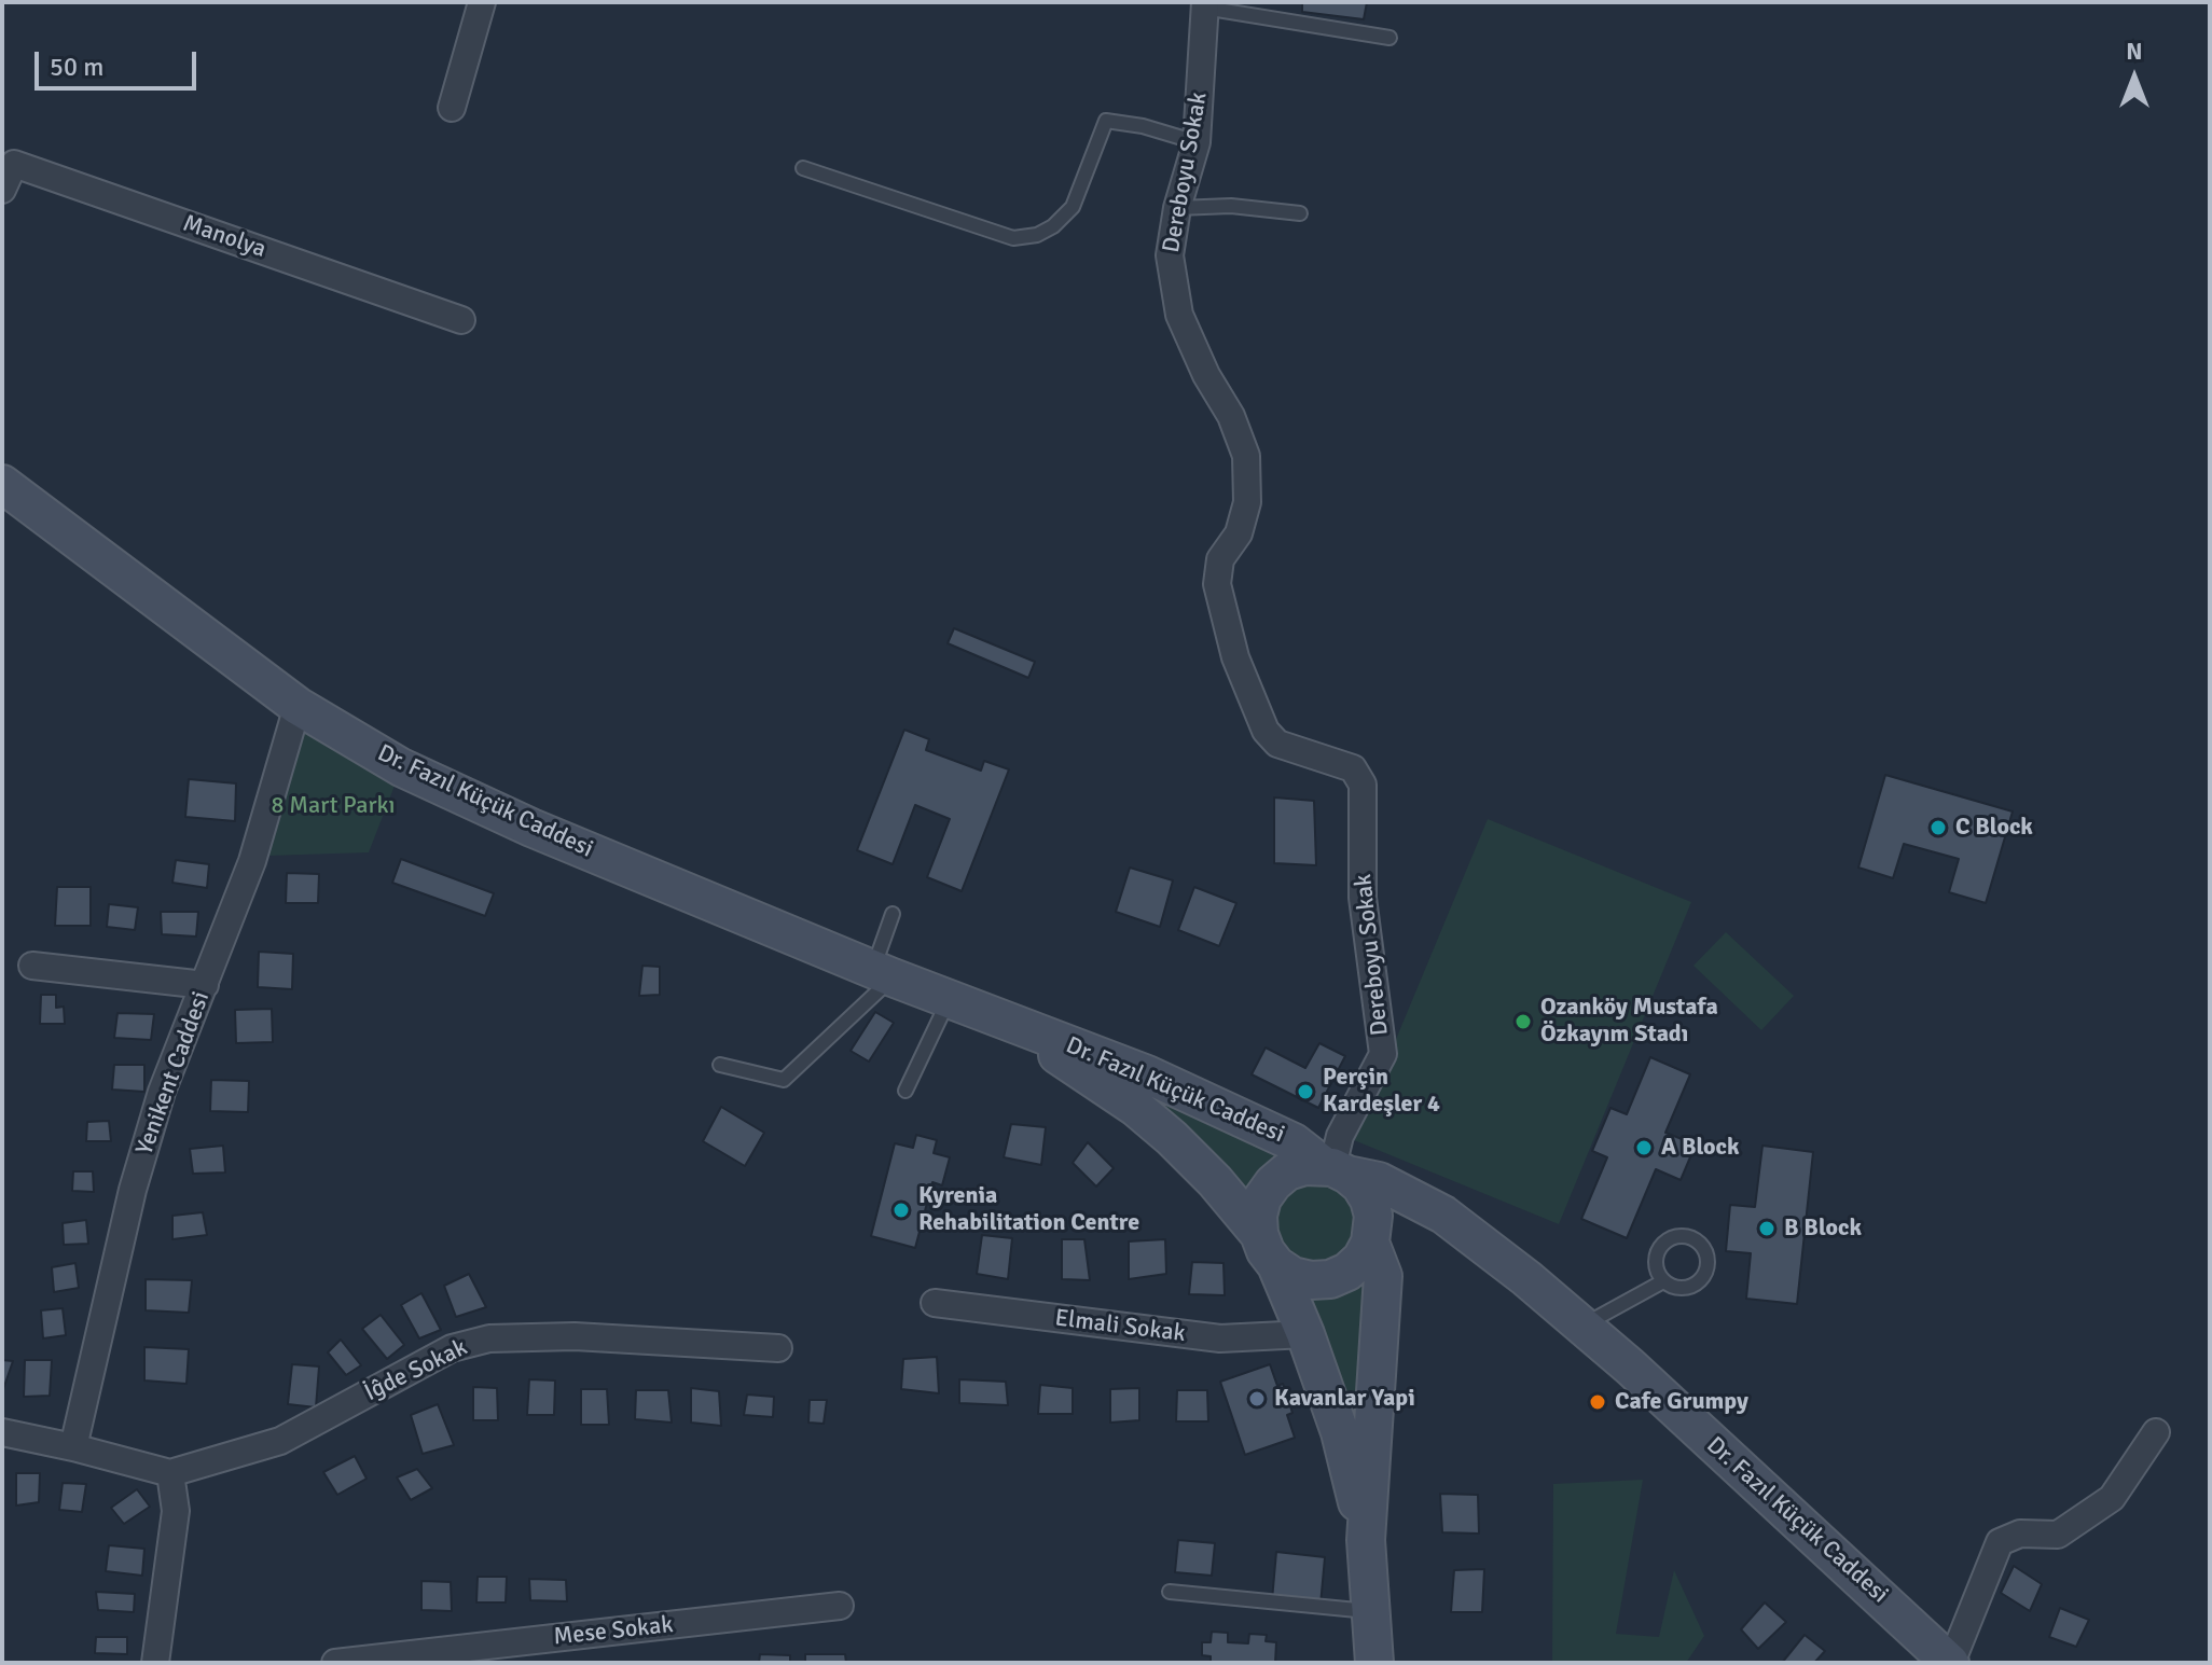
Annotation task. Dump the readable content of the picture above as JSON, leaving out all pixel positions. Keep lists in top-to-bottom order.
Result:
{
  "streets": {
    "street": [
      "Dereboyu Sokak",
      "Manolya",
      "Dr. Fazıl Küçük Caddesi",
      "Yenikent Caddesi",
      "Elmali Sokak",
      "İĝde Sokak",
      "Mese Sokak"
    ]
  },
  "crossings": [
    ["Dereboyu Sokak", "Dr. Fazıl Küçük Caddesi"],
    ["Dr. Fazıl Küçük Caddesi", "Yenikent Caddesi"]
  ],
  "parks": ["8 Mart Parkı"],
  "places": [
    "C Block",
    "Ozanköy Mustafa Özkayım Stadı",
    "Perçin Kardeşler 4",
    "A Block",
    "Kyrenia Rehabilitation Centre",
    "B Block",
    "Kavanlar Yapi",
    "Cafe Grumpy"
  ],
  "scale_bar": "50 m",
  "north": "top"
}
